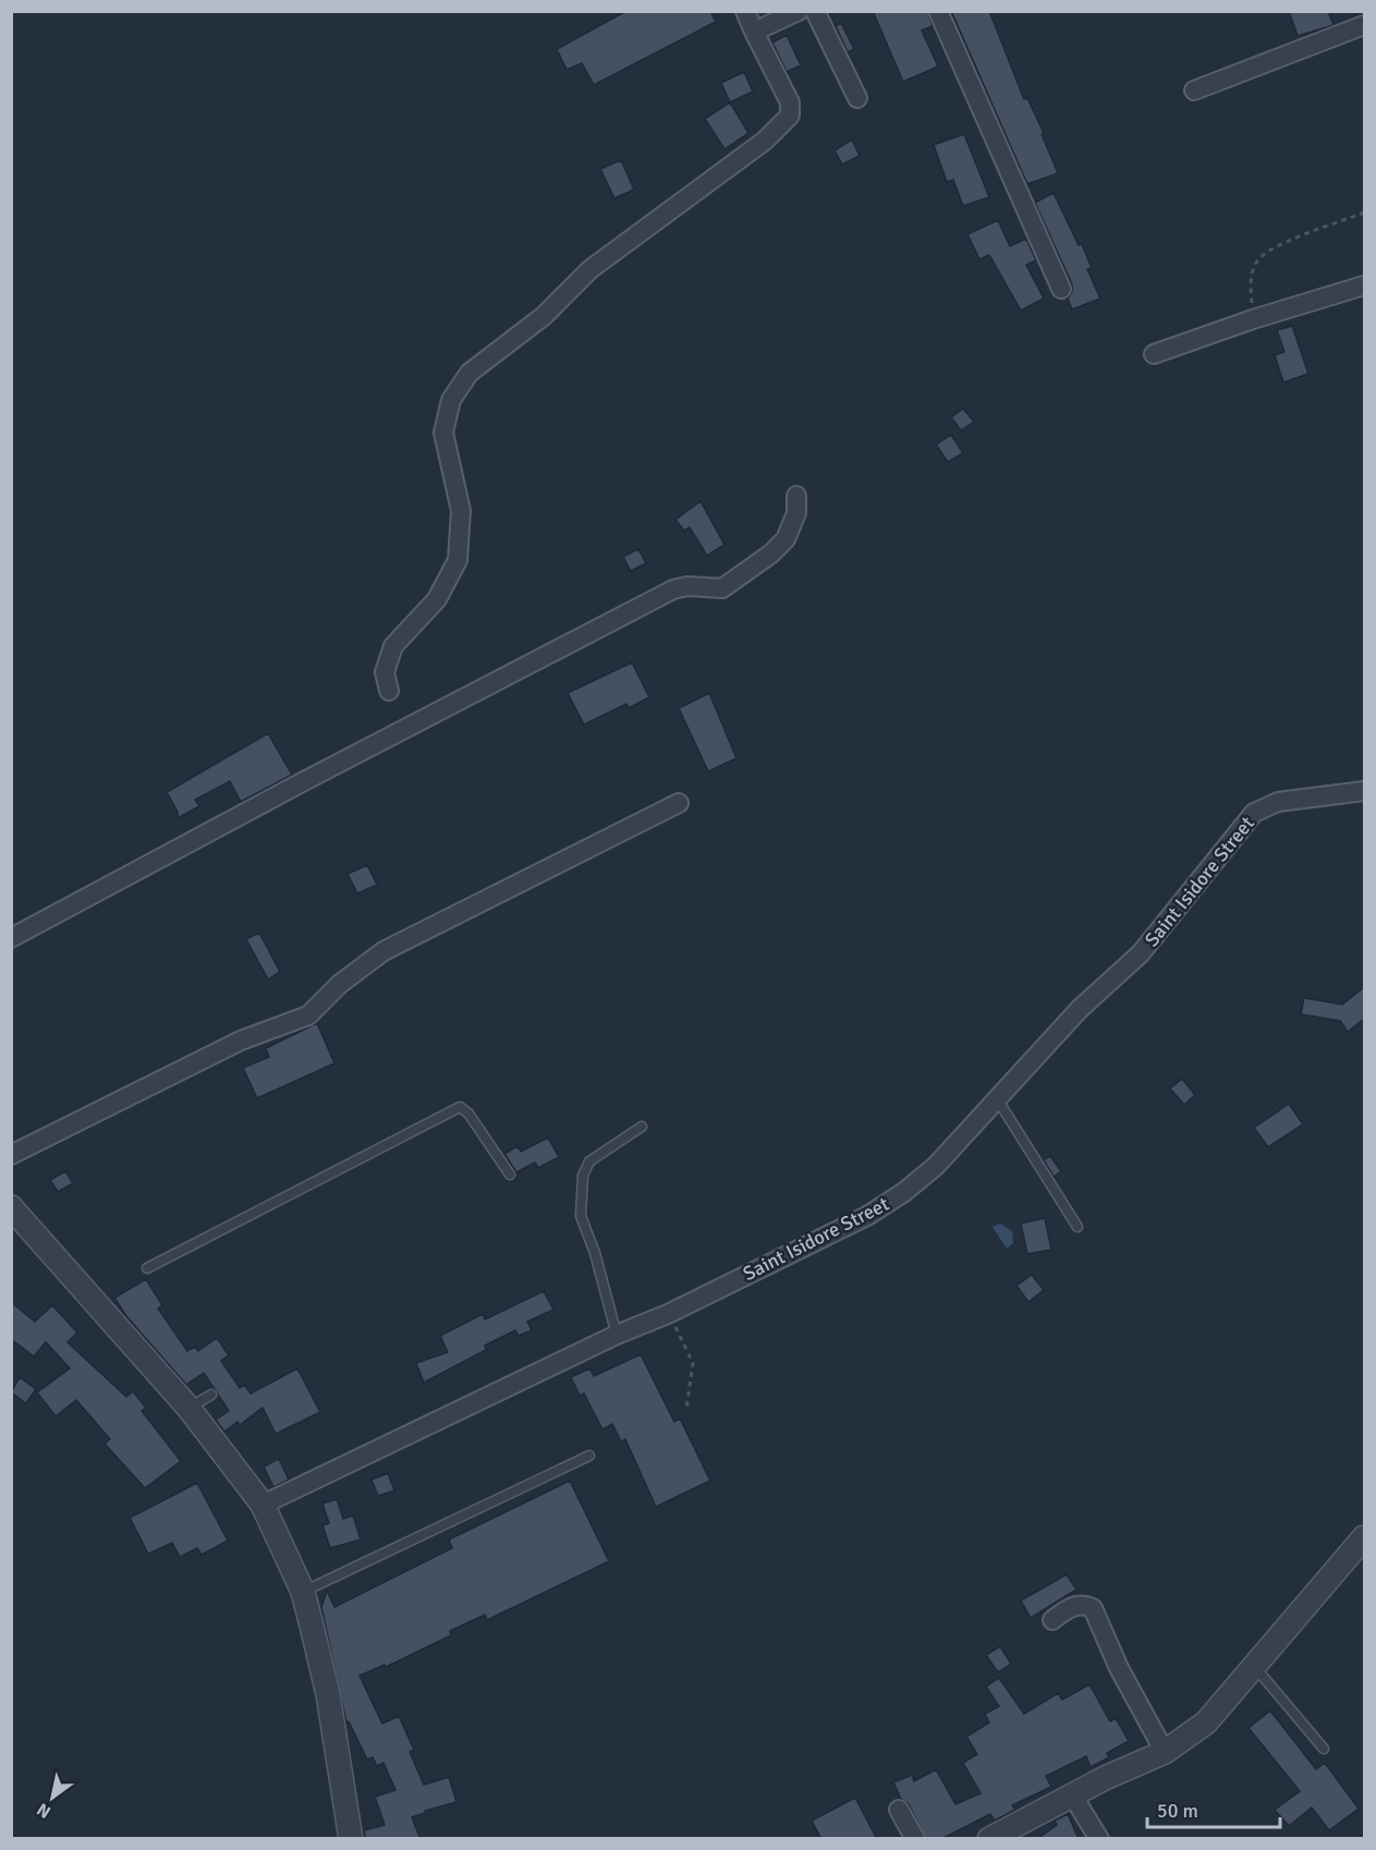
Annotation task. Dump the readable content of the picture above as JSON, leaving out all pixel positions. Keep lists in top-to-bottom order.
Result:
{
  "streets": {
    "street": ["Saint Isidore Street"]
  },
  "scale_bar": "50 m",
  "north": "bottom left"
}
